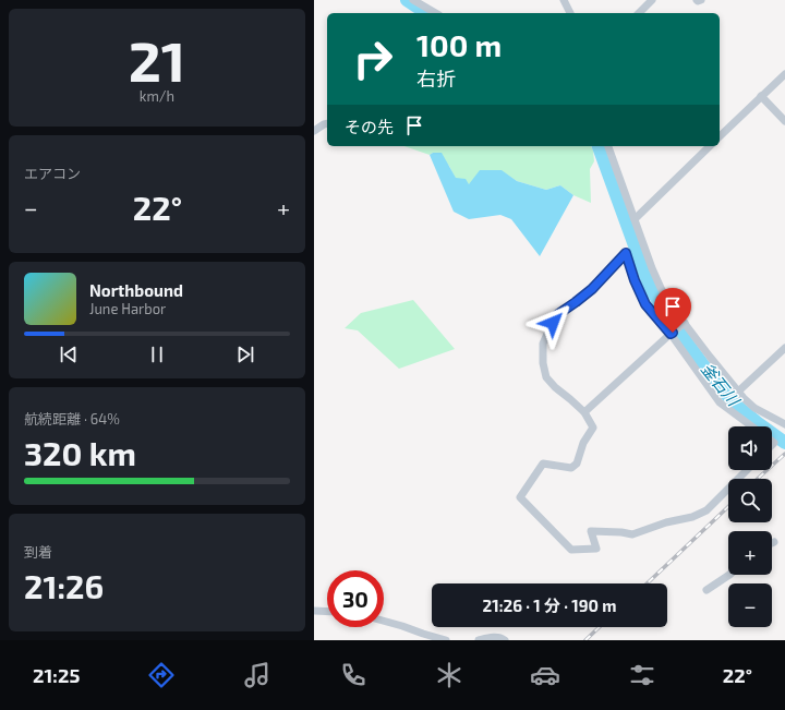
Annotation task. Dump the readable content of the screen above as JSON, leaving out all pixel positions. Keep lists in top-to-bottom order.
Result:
{
  "water": ["釜石川"],
  "page": {
    "tile": [
      ["21", "km/h"],
      "エアコン",
      ["航続距離 · 64%", "320 km"],
      ["到着", "21:26"]
    ],
    "turn": ["100 m", "右折"],
    "then": "その先",
    "heat": ["−", "22°", "+"],
    "song": ["Northbound", "June Harbor"],
    "map_buttons": ["+", "−"],
    "limit": "30",
    "trip": "21:26 · 1 分 · 190 m",
    "tabs": ["21:25", "22°"]
  }
}
